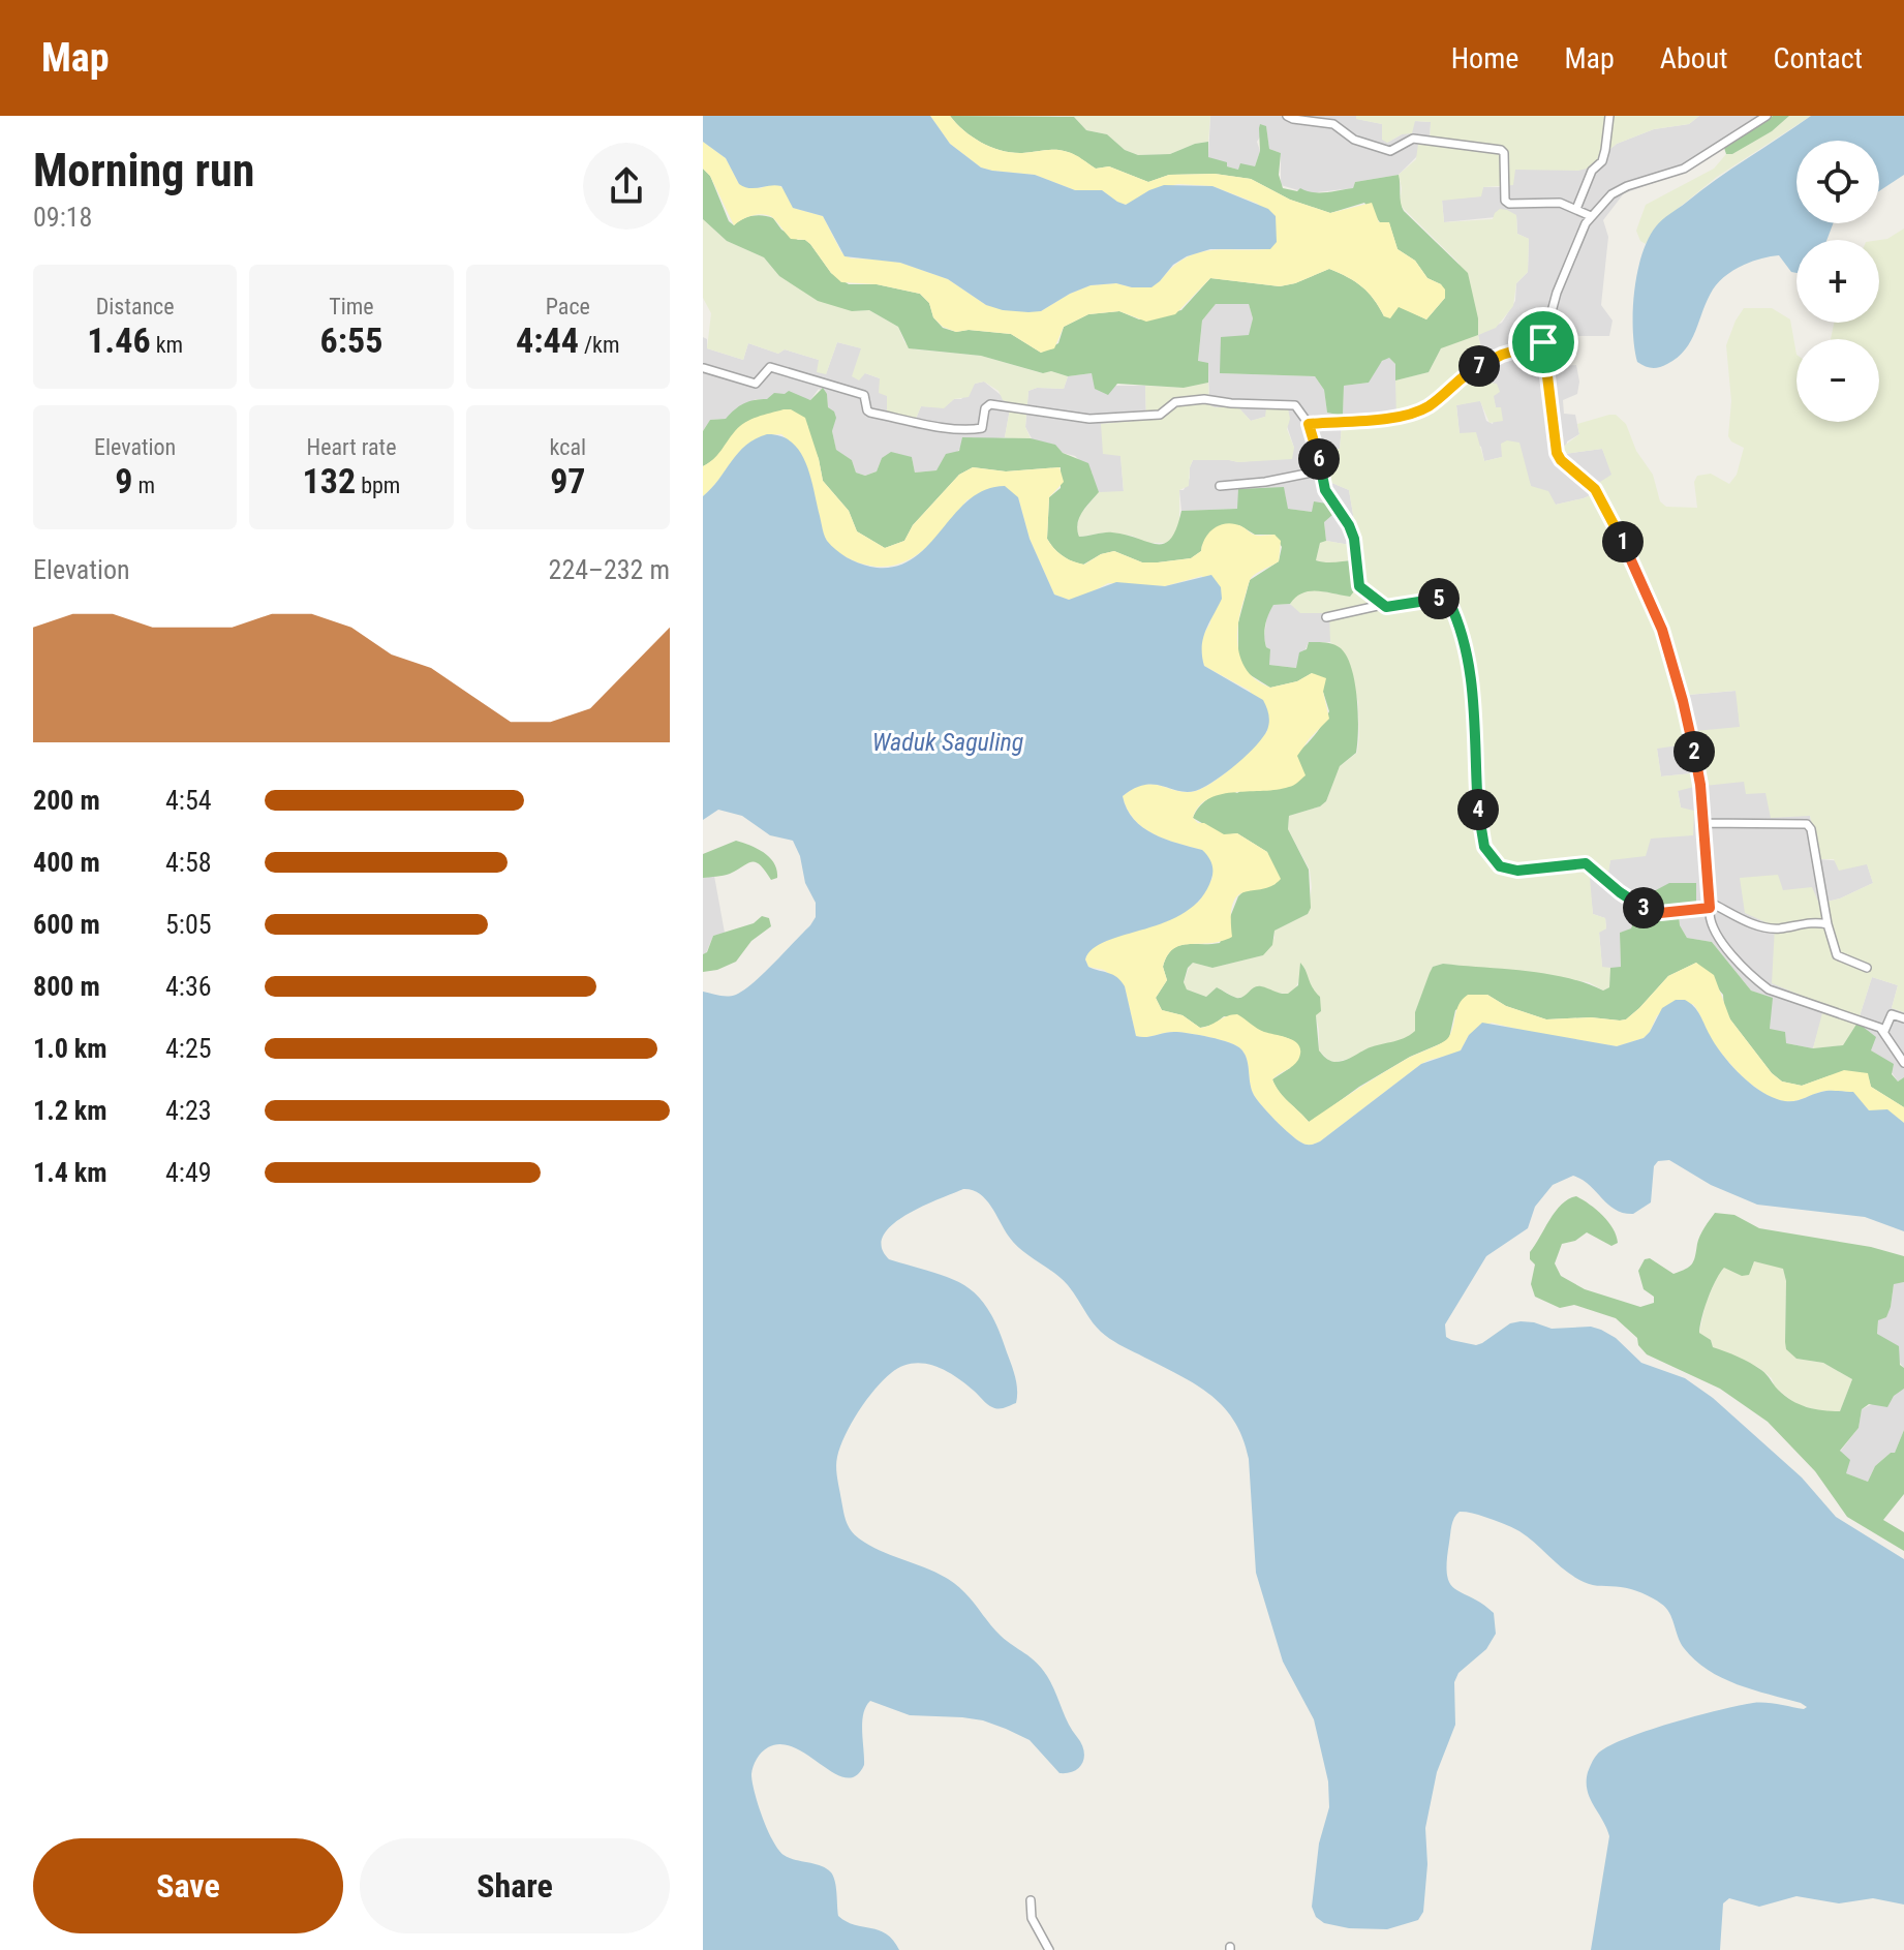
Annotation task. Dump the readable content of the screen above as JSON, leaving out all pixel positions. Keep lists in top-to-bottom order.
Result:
{
  "water": ["Waduk Saguling"],
  "page": {
    "header": "Map",
    "nav": [
      "Home",
      "Map",
      "About",
      "Contact"
    ],
    "heading": ["Morning run", "09:18"],
    "map_buttons": ["+", "−"],
    "stats": [
      ["Distance", "1.46 km"],
      ["Time", "6:55"],
      ["Pace", "4:44 /km"],
      ["Elevation", "9 m"],
      ["Heart rate", "132 bpm"],
      ["kcal", "97"]
    ],
    "pins": [
      "7",
      "6",
      "1",
      "5",
      "2",
      "4",
      "3"
    ],
    "chart": ["Elevation", "224–232 m"],
    "list": [
      {
        "name": "200 m",
        "note": "4:54"
      },
      {
        "name": "400 m",
        "note": "4:58"
      },
      {
        "name": "600 m",
        "note": "5:05"
      },
      {
        "name": "800 m",
        "note": "4:36"
      },
      {
        "name": "1.0 km",
        "note": "4:25"
      },
      {
        "name": "1.2 km",
        "note": "4:23"
      },
      {
        "name": "1.4 km",
        "note": "4:49"
      }
    ],
    "buttons": ["Save", "Share"]
  }
}
